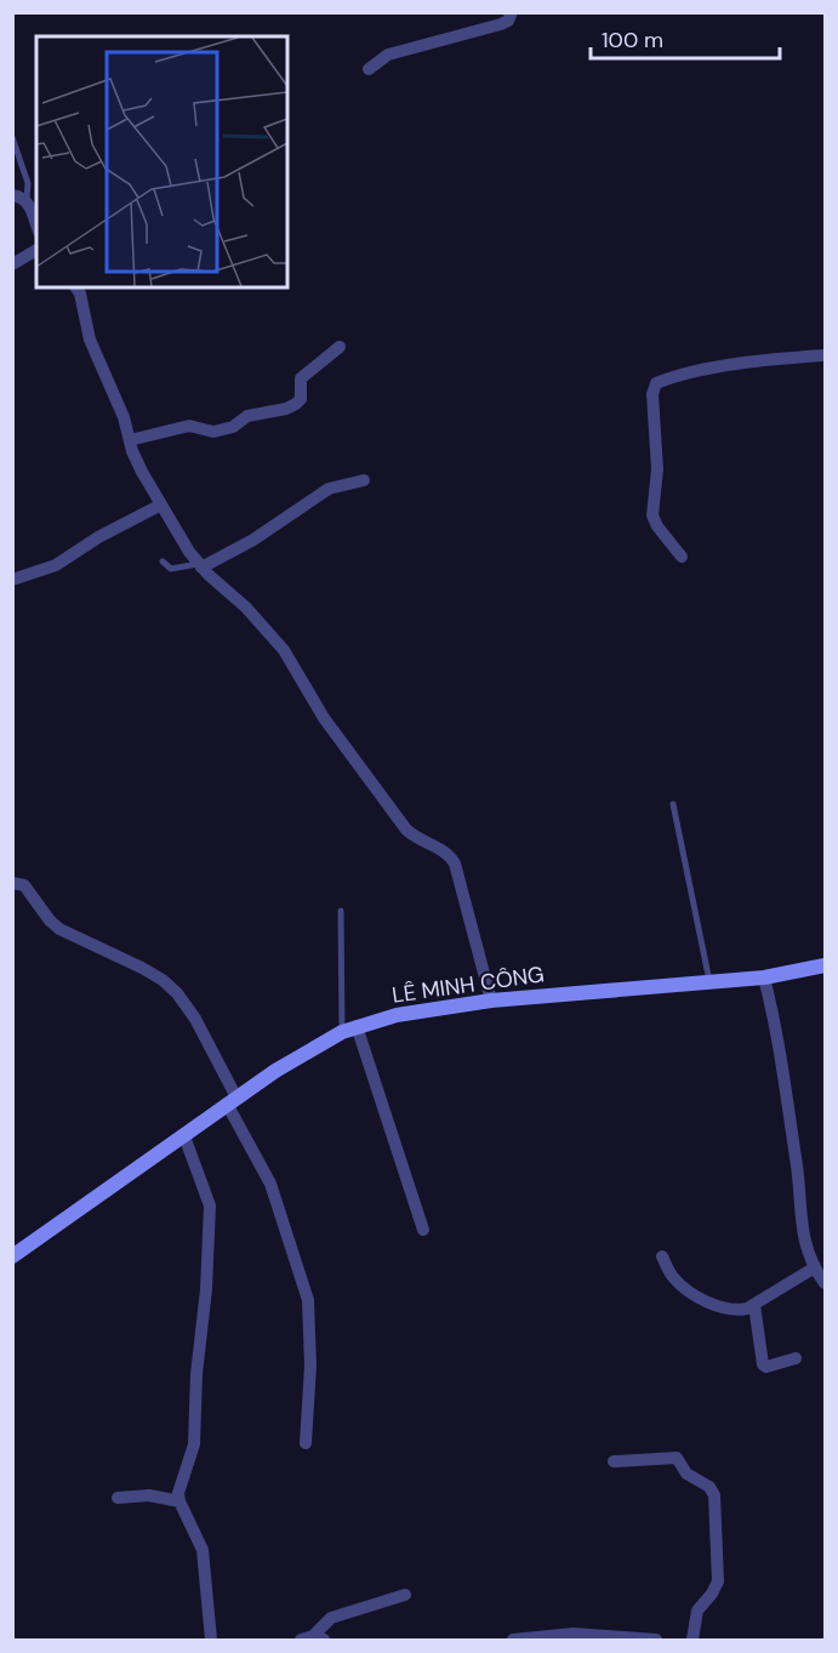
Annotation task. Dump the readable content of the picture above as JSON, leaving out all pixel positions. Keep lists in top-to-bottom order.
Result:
{
  "streets": {
    "main road": ["LÊ MINH CÔNG"]
  },
  "scale_bar": "100 m"
}
